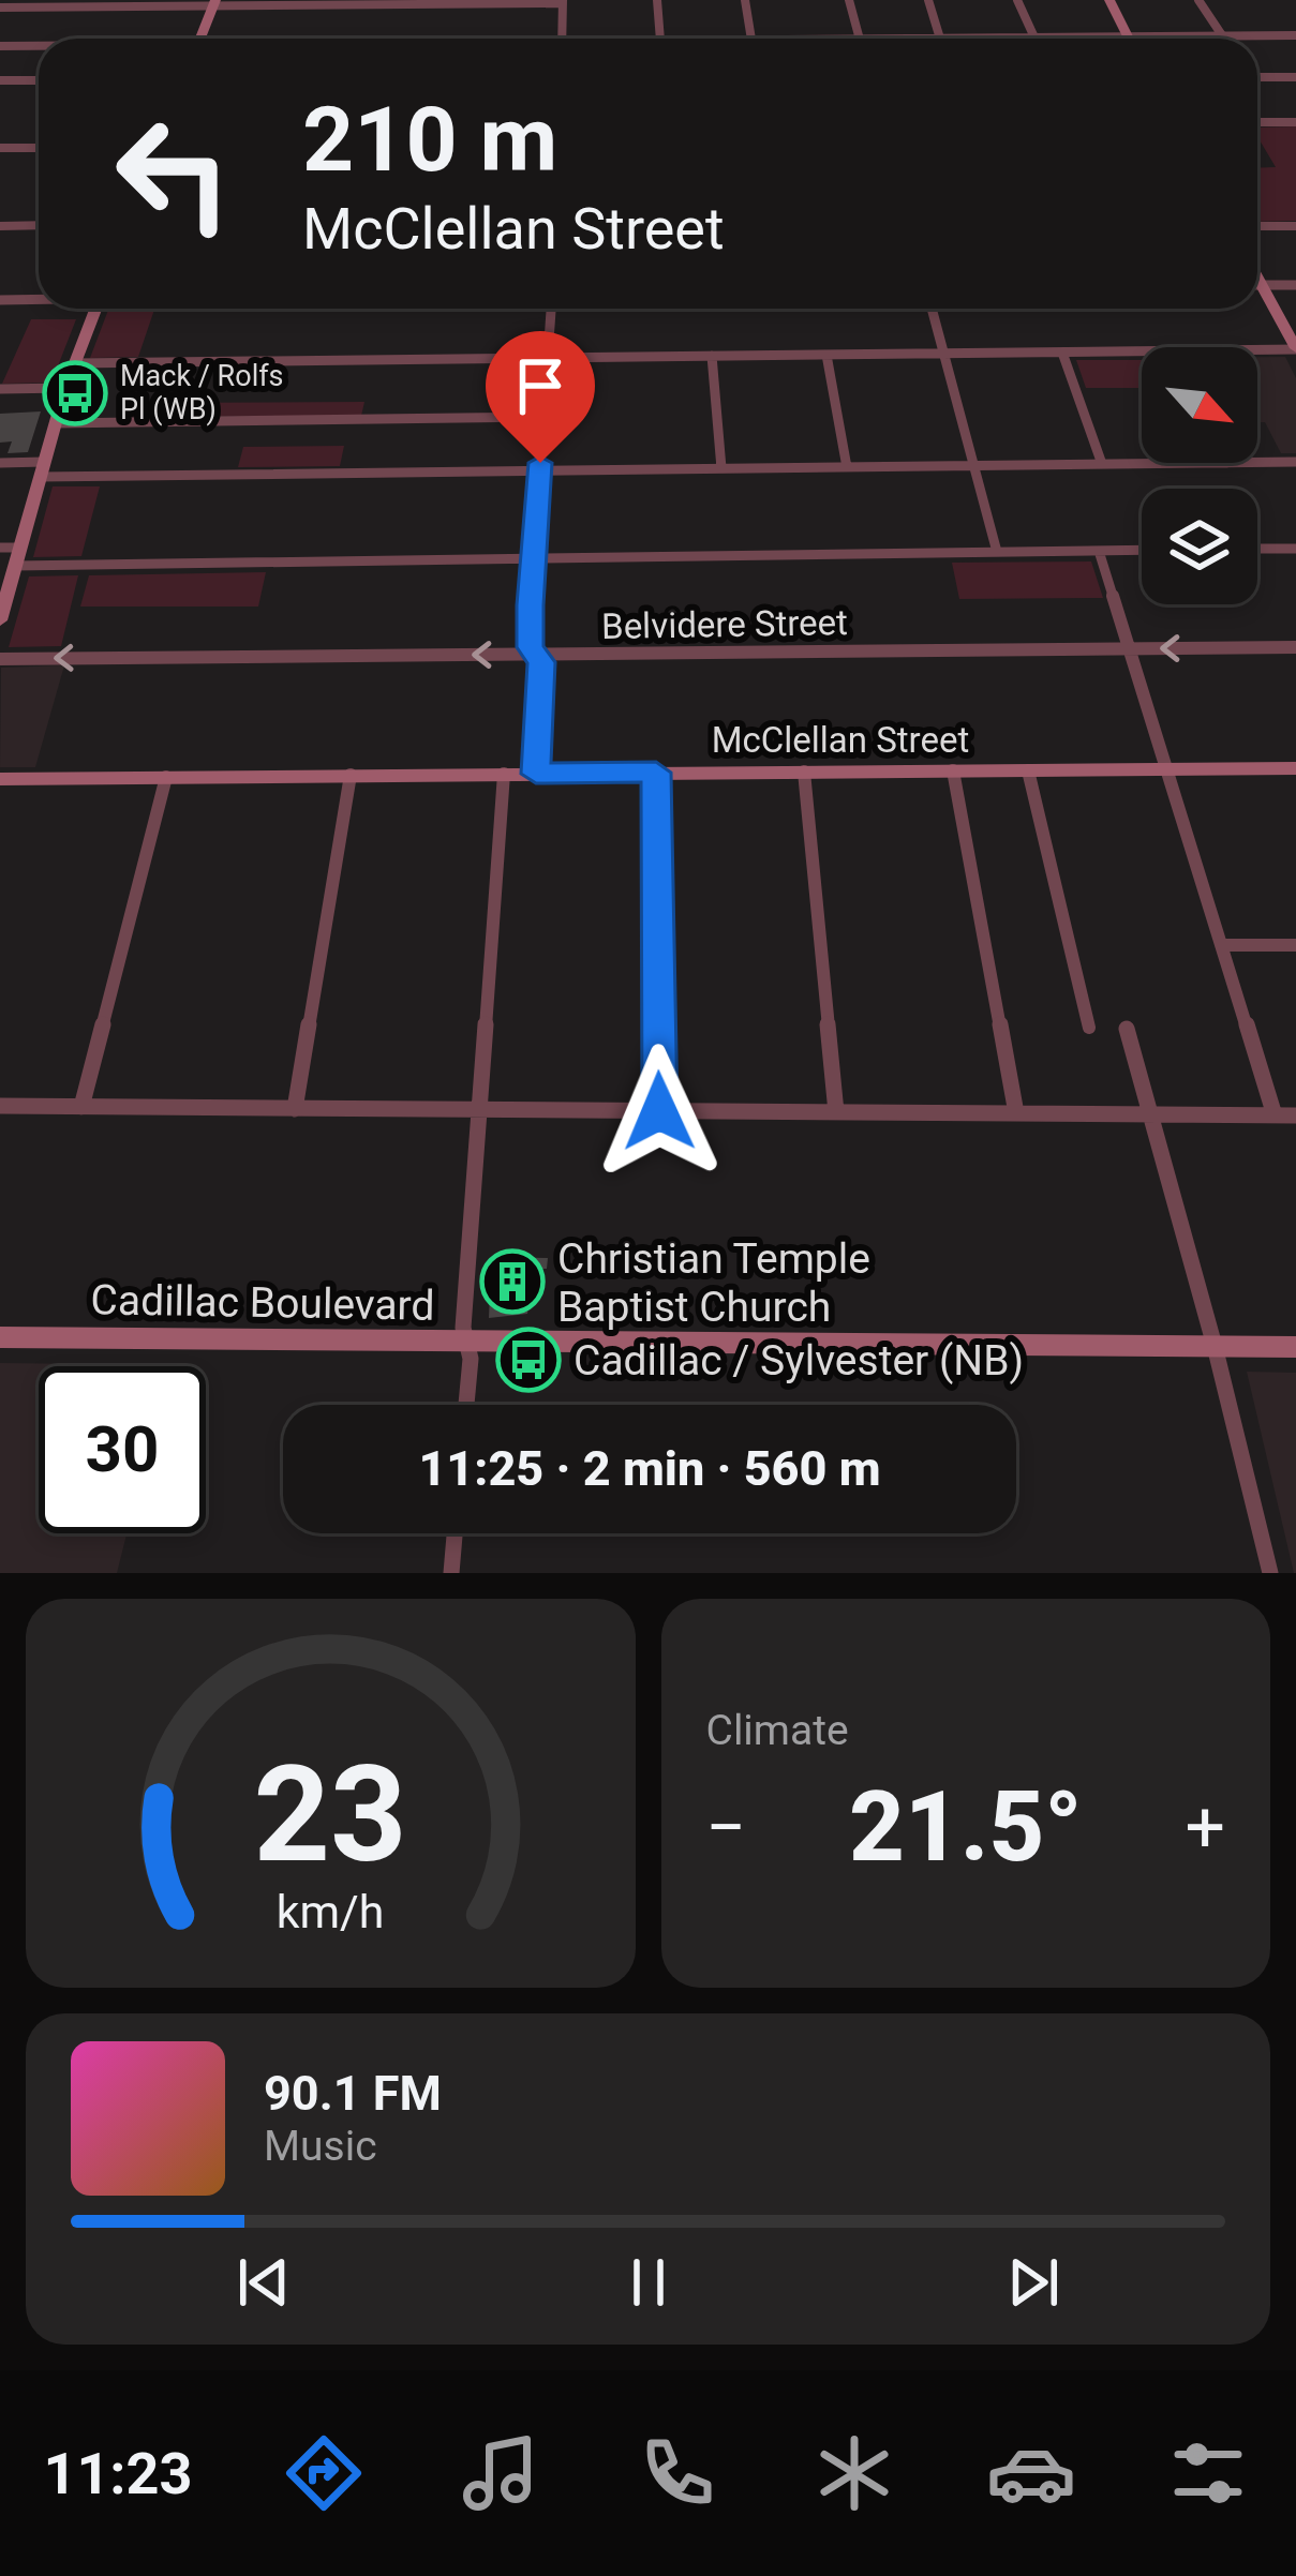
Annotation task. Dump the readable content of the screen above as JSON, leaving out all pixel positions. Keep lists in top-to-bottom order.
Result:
{
  "streets": {
    "street": ["Belvidere Street", "McClellan Street", "Cadillac Boulevard"]
  },
  "places": {
    "bus stop": ["Mack / Rolfs Pl (WB)", "Cadillac / Sylvester (NB)"],
    "building": ["Christian Temple Baptist Church"]
  },
  "north": "bottom right",
  "page": {
    "turn": ["210 m", "McClellan Street"],
    "limit": "30",
    "trip": "11:25 · 2 min · 560 m",
    "tile": "Climate",
    "heat": ["−", "21.5°", "+"],
    "song": ["90.1 FM", "Music"],
    "tabs": "11:23",
    "gauge": ["23", "km/h"]
  }
}
